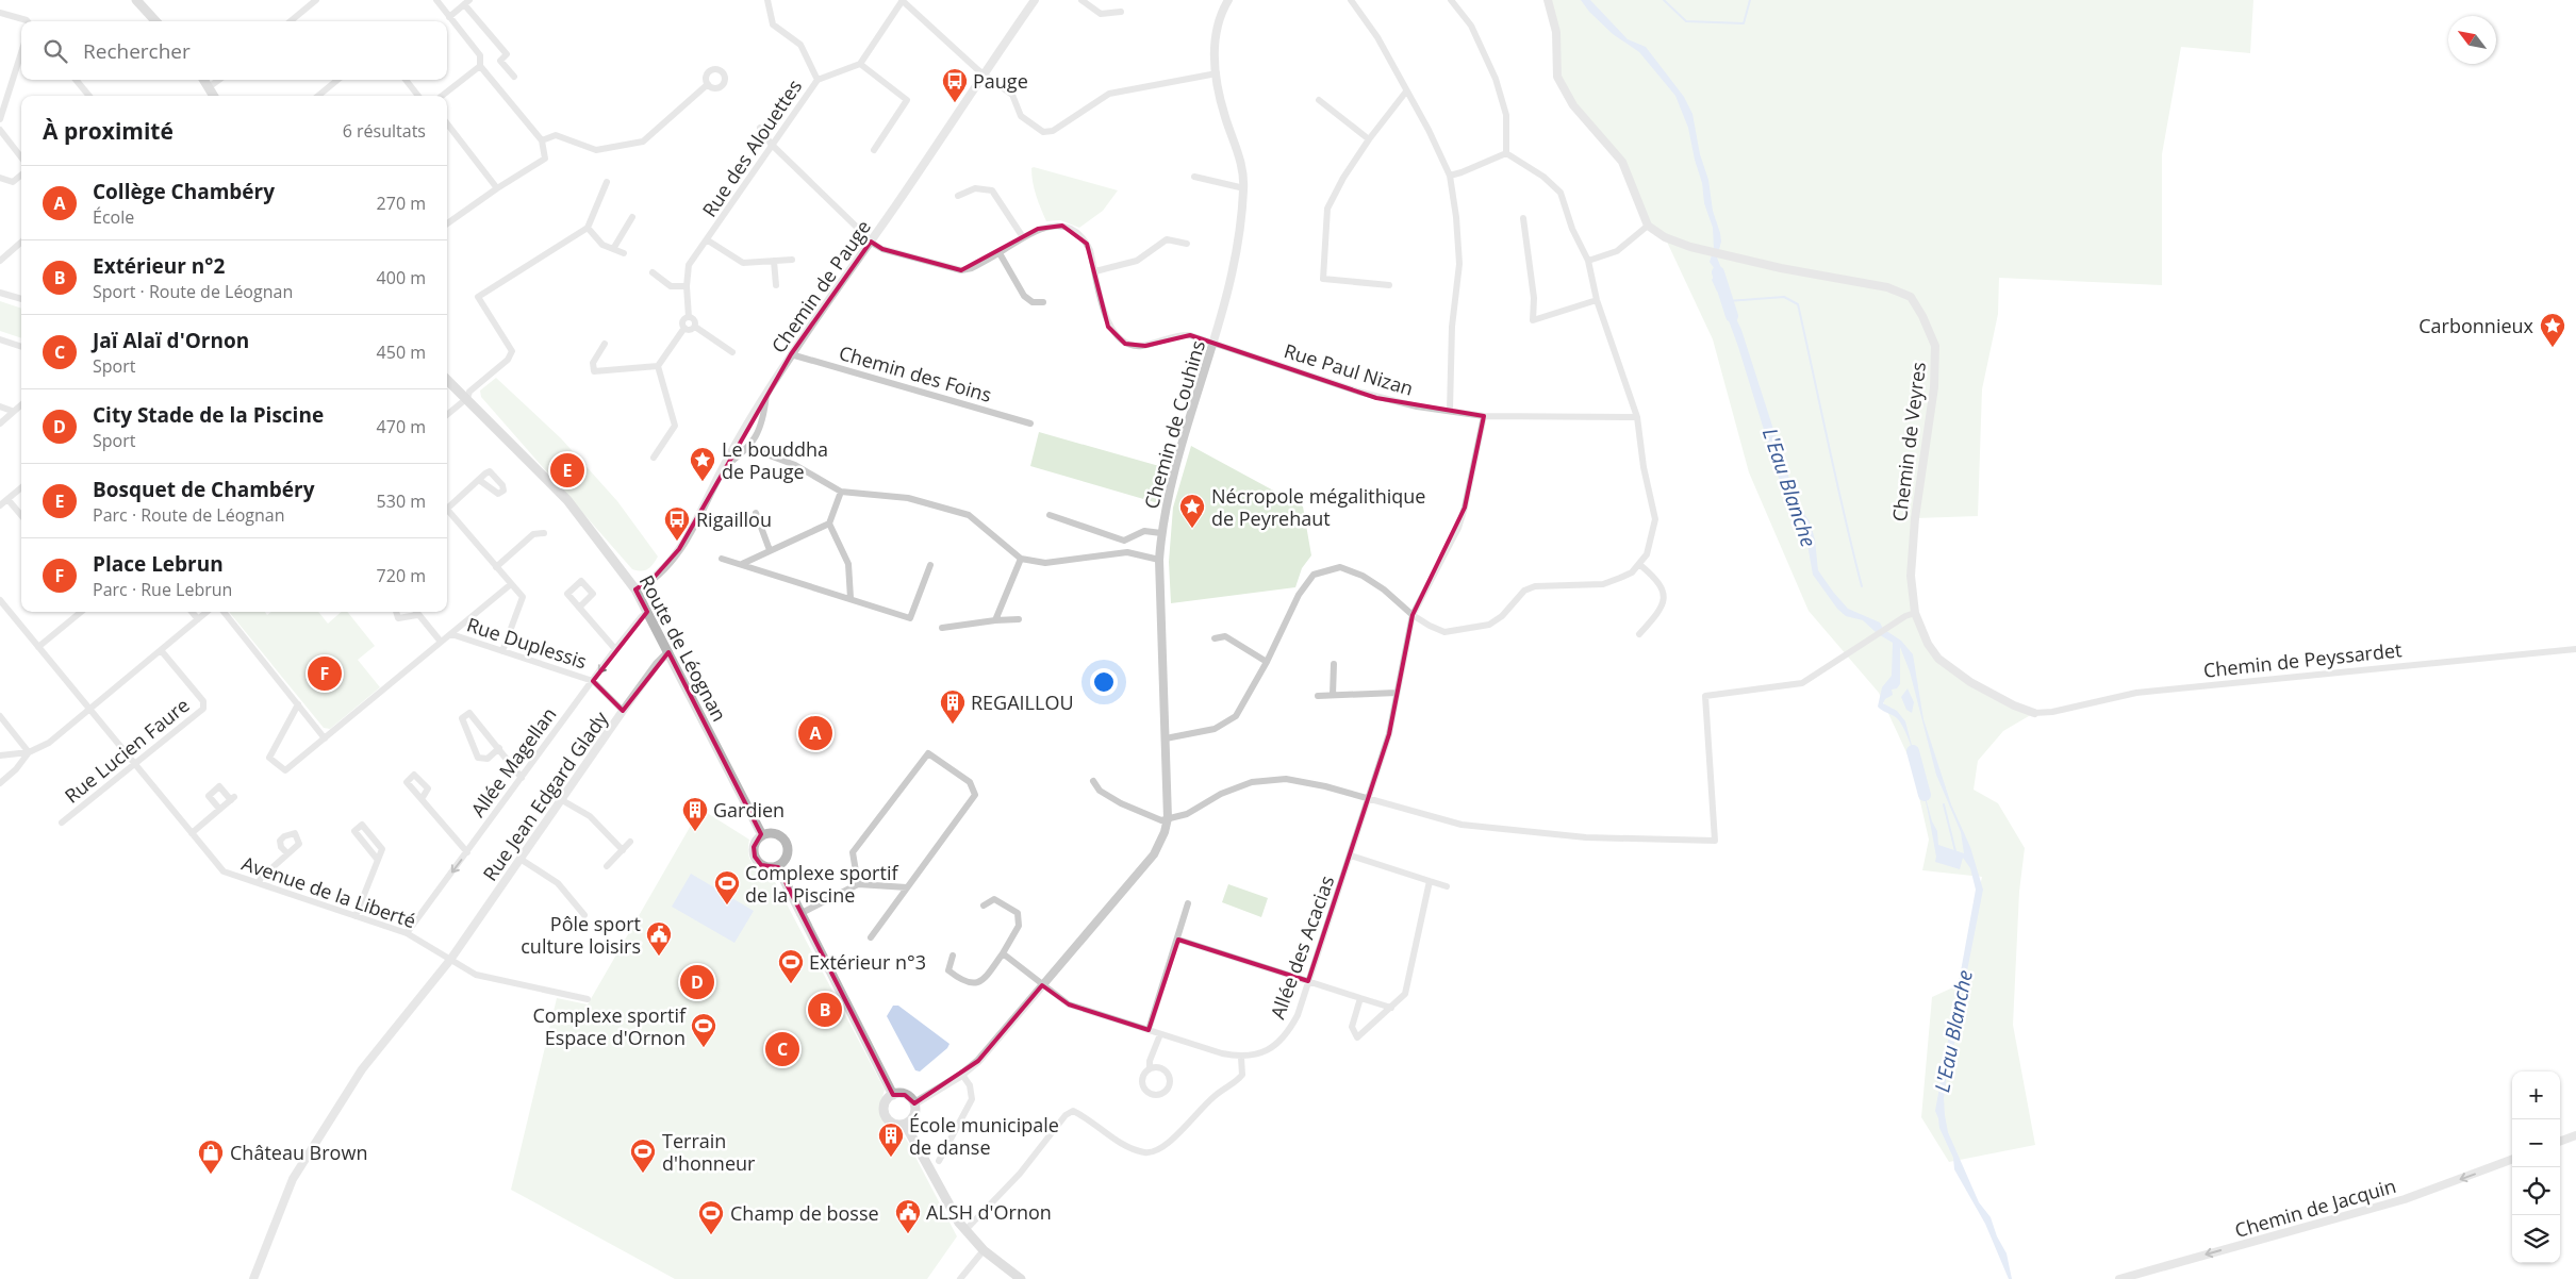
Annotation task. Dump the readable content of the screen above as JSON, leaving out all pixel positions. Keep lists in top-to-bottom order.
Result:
{
  "streets": {
    "main road": ["Route de Léognan"],
    "street": [
      "Rue des Alouettes",
      "Chemin de Pauge",
      "Rue Paul Nizan",
      "Chemin des Foins",
      "Chemin de Couhins",
      "Chemin de Veyres",
      "Rue Duplessis",
      "Chemin de Peyssardet",
      "Rue Lucien Faure",
      "Allée Magellan",
      "Rue Jean Edgard Glady",
      "Avenue de la Liberté",
      "Allée des Acacias",
      "Chemin de Jacquin"
    ]
  },
  "crossings": [
    ["Rue des Alouettes", "Rue Paul Nizan"],
    ["Chemin de Pauge", "Rue Paul Nizan"],
    ["Chemin de Pauge", "Chemin des Foins"],
    ["Chemin de Pauge", "Route de Léognan"],
    ["Rue Paul Nizan", "Chemin de Couhins"],
    ["Rue Paul Nizan", "Allée des Acacias"],
    ["Chemin de Veyres", "Chemin de Peyssardet"],
    ["Rue Duplessis", "Allée Magellan"],
    ["Route de Léognan", "Allée Magellan"],
    ["Route de Léognan", "Rue Jean Edgard Glady"],
    ["Allée Magellan", "Avenue de la Liberté"],
    ["Rue Jean Edgard Glady", "Avenue de la Liberté"]
  ],
  "one_way": ["Chemin de Jacquin"],
  "water": ["L'Eau Blanche"],
  "places": {
    "bus stop": ["Pauge", "Rigaillou"],
    "place": ["Carbonnieux", "Le bouddha de Pauge", "Nécropole mégalithique de Peyrehaut"],
    "building": ["REGAILLOU", "Gardien", "École municipale de danse"],
    "sports": [
      "Complexe sportif de la Piscine",
      "Extérieur n°3",
      "Complexe sportif Espace d'Ornon",
      "Terrain d'honneur",
      "Champ de bosse"
    ],
    "public building": ["Pôle sport culture loisirs", "ALSH d'Ornon"],
    "shop": ["Château Brown"]
  },
  "north": "top left",
  "page": {
    "search": "Rechercher",
    "heading": ["À proximité", "6 résultats"],
    "list": [
      {
        "mark": "A",
        "name": "Collège Chambéry",
        "note": "École",
        "value": "270 m"
      },
      {
        "mark": "B",
        "name": "Extérieur n°2",
        "note": "Sport · Route de Léognan",
        "value": "400 m"
      },
      {
        "mark": "C",
        "name": "Jaï Alaï d'Ornon",
        "note": "Sport",
        "value": "450 m"
      },
      {
        "mark": "D",
        "name": "City Stade de la Piscine",
        "note": "Sport",
        "value": "470 m"
      },
      {
        "mark": "E",
        "name": "Bosquet de Chambéry",
        "note": "Parc · Route de Léognan",
        "value": "530 m"
      },
      {
        "mark": "F",
        "name": "Place Lebrun",
        "note": "Parc · Rue Lebrun",
        "value": "720 m"
      }
    ],
    "pins": [
      "E",
      "F",
      "A",
      "D",
      "B",
      "C"
    ],
    "map_buttons": ["+", "−"]
  }
}
